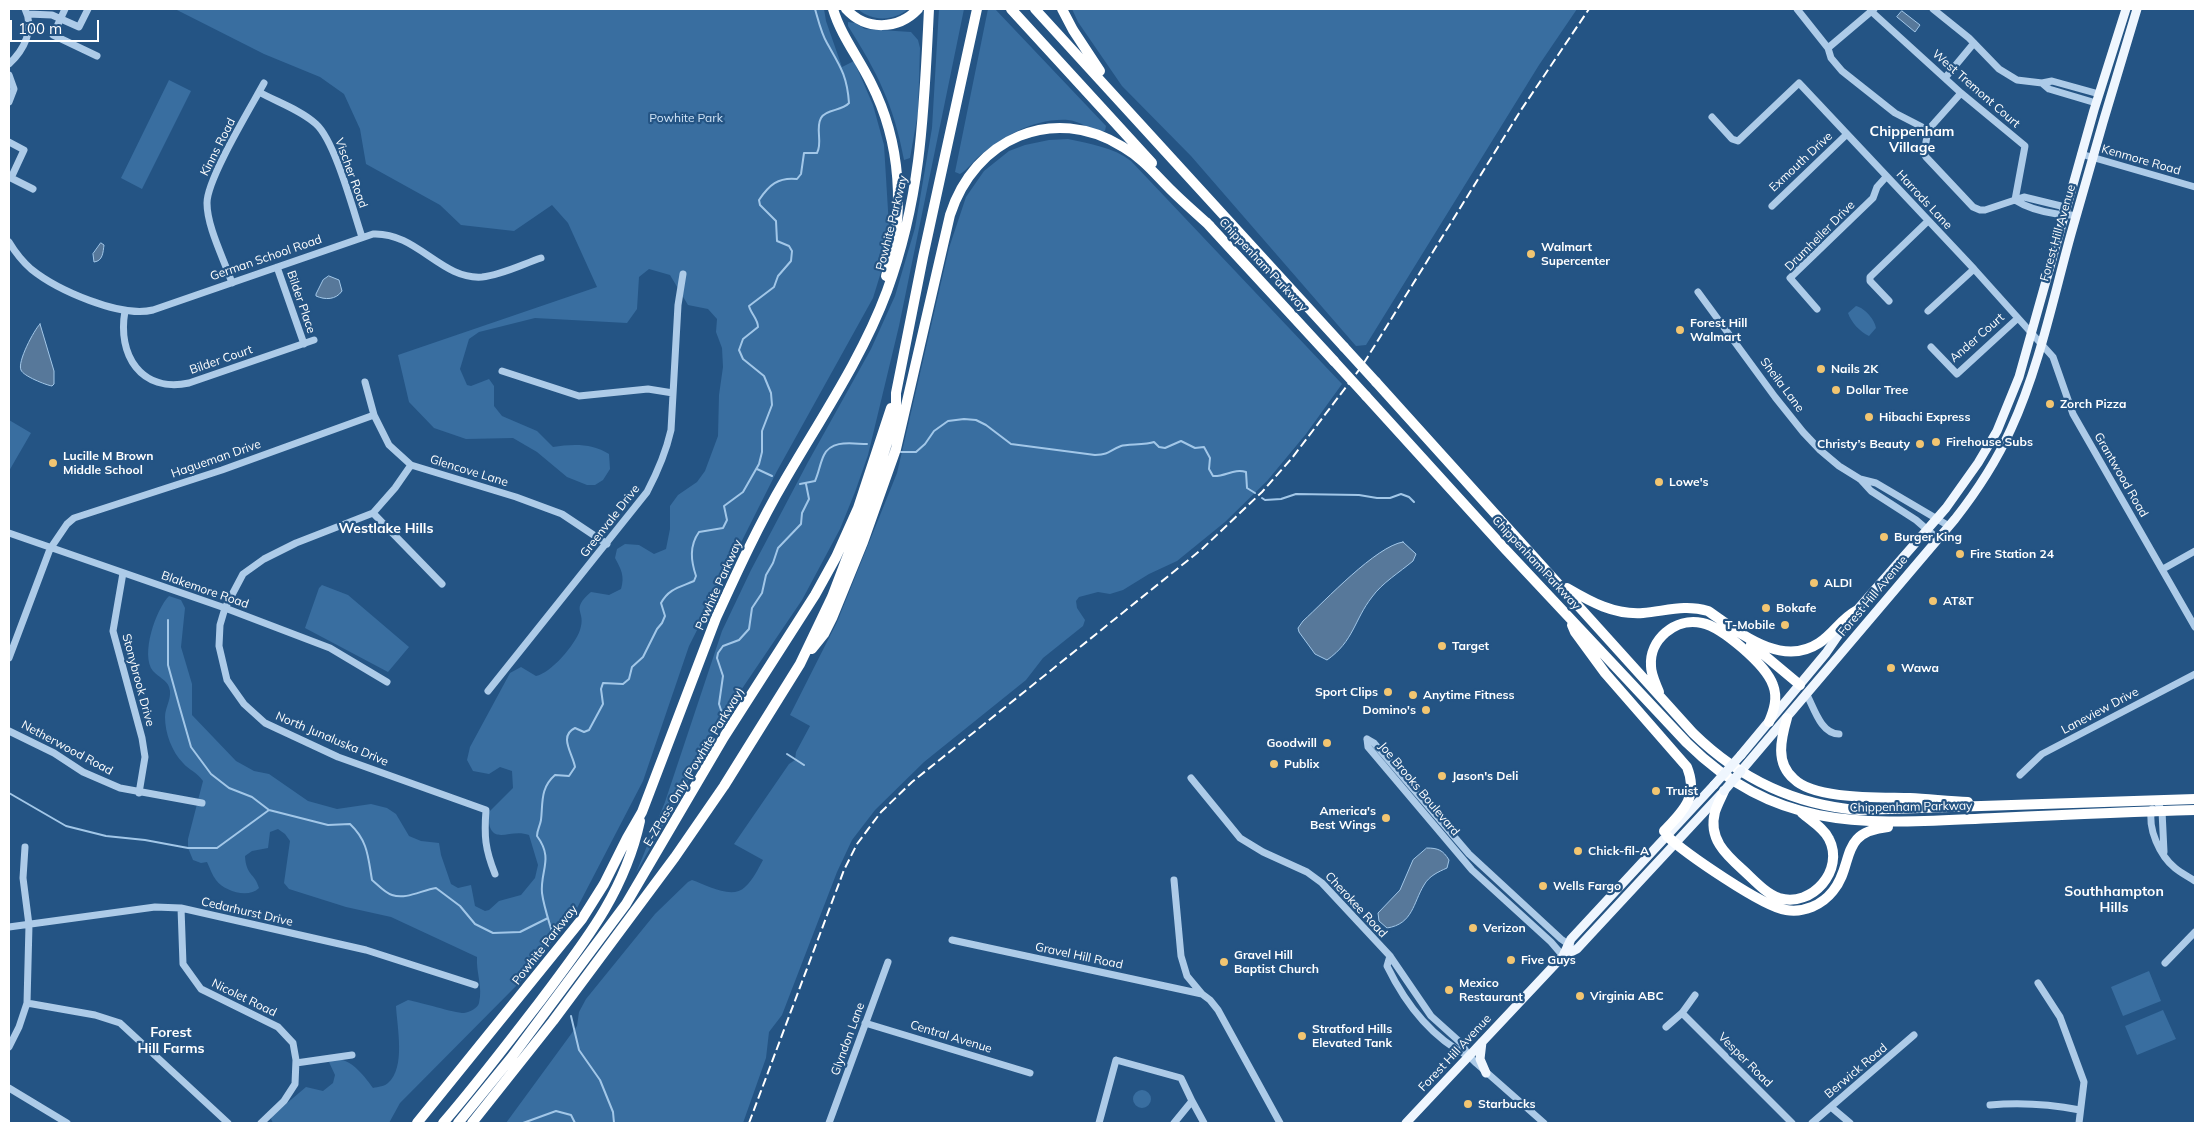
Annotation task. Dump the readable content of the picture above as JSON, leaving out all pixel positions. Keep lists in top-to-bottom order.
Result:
{
  "streets": {
    "highway": ["Powhite Parkway", "Chippenham Parkway", "E-ZPass Only (Powhite Parkway)"],
    "main road": ["Forest Hill Avenue"],
    "street": [
      "West Tremont Court",
      "Kinns Road",
      "Kenmore Road",
      "Exmouth Drive",
      "Vischer Road",
      "Harrods Lane",
      "Drumheller Drive",
      "German School Road",
      "Bilder Place",
      "Ander Court",
      "Bilder Court",
      "Sheila Lane",
      "Hagueman Drive",
      "Glencove Lane",
      "Grantwood Road",
      "Greenvale Drive",
      "Blakemore Road",
      "Stonybrook Drive",
      "Laneview Drive",
      "North Junaluska Drive",
      "Netherwood Road",
      "Joe Brooks Boulevard",
      "Cherokee Road",
      "Cedarhurst Drive",
      "Gravel Hill Road",
      "Nicolet Road",
      "Central Avenue",
      "Glyndon Lane",
      "Vesper Road",
      "Berwick Road"
    ]
  },
  "crossings": [
    ["Kinns Road", "Vischer Road"],
    ["Kinns Road", "German School Road"],
    ["Kenmore Road", "Forest Hill Avenue"],
    ["Exmouth Drive", "Harrods Lane"],
    ["Vischer Road", "German School Road"],
    ["Harrods Lane", "Forest Hill Avenue"],
    ["Harrods Lane", "Drumheller Drive"],
    ["Harrods Lane", "Ander Court"],
    ["Harrods Lane", "Grantwood Road"],
    ["Powhite Parkway", "E-ZPass Only (Powhite Parkway)"],
    ["Forest Hill Avenue", "Sheila Lane"],
    ["Forest Hill Avenue", "Grantwood Road"],
    ["Forest Hill Avenue", "Joe Brooks Boulevard"],
    ["Forest Hill Avenue", "Cherokee Road"],
    ["German School Road", "Bilder Place"],
    ["German School Road", "Bilder Court"],
    ["Bilder Place", "Bilder Court"],
    ["Hagueman Drive", "Glencove Lane"],
    ["Hagueman Drive", "Blakemore Road"],
    ["Glencove Lane", "Greenvale Drive"],
    ["Blakemore Road", "Stonybrook Drive"],
    ["Blakemore Road", "North Junaluska Drive"],
    ["Stonybrook Drive", "Netherwood Road"],
    ["Cedarhurst Drive", "Nicolet Road"],
    ["Central Avenue", "Glyndon Lane"]
  ],
  "districts": [
    "Chippenham Village",
    "Westlake Hills",
    "Southhampton Hills",
    "Forest Hill Farms"
  ],
  "parks": ["Powhite Park"],
  "places": [
    "Walmart Supercenter",
    "Forest Hill Walmart",
    "Nails 2K",
    "Dollar Tree",
    "Zorch Pizza",
    "Hibachi Express",
    "Firehouse Subs",
    "Christy’s Beauty",
    "Lucille M Brown Middle School",
    "Lowe's",
    "Burger King",
    "Fire Station 24",
    "ALDI",
    "AT&T",
    "Bokafe",
    "T-Mobile",
    "Target",
    "Wawa",
    "Sport Clips",
    "Anytime Fitness",
    "Domino's",
    "Goodwill",
    "Publix",
    "Jason's Deli",
    "Truist",
    "America's Best Wings",
    "Chick-fil-A",
    "Wells Fargo",
    "Verizon",
    "Five Guys",
    "Gravel Hill Baptist Church",
    "Mexico Restaurant",
    "Virginia ABC",
    "Stratford Hills Elevated Tank",
    "Starbucks"
  ],
  "scale_bar": "100 m"
}
